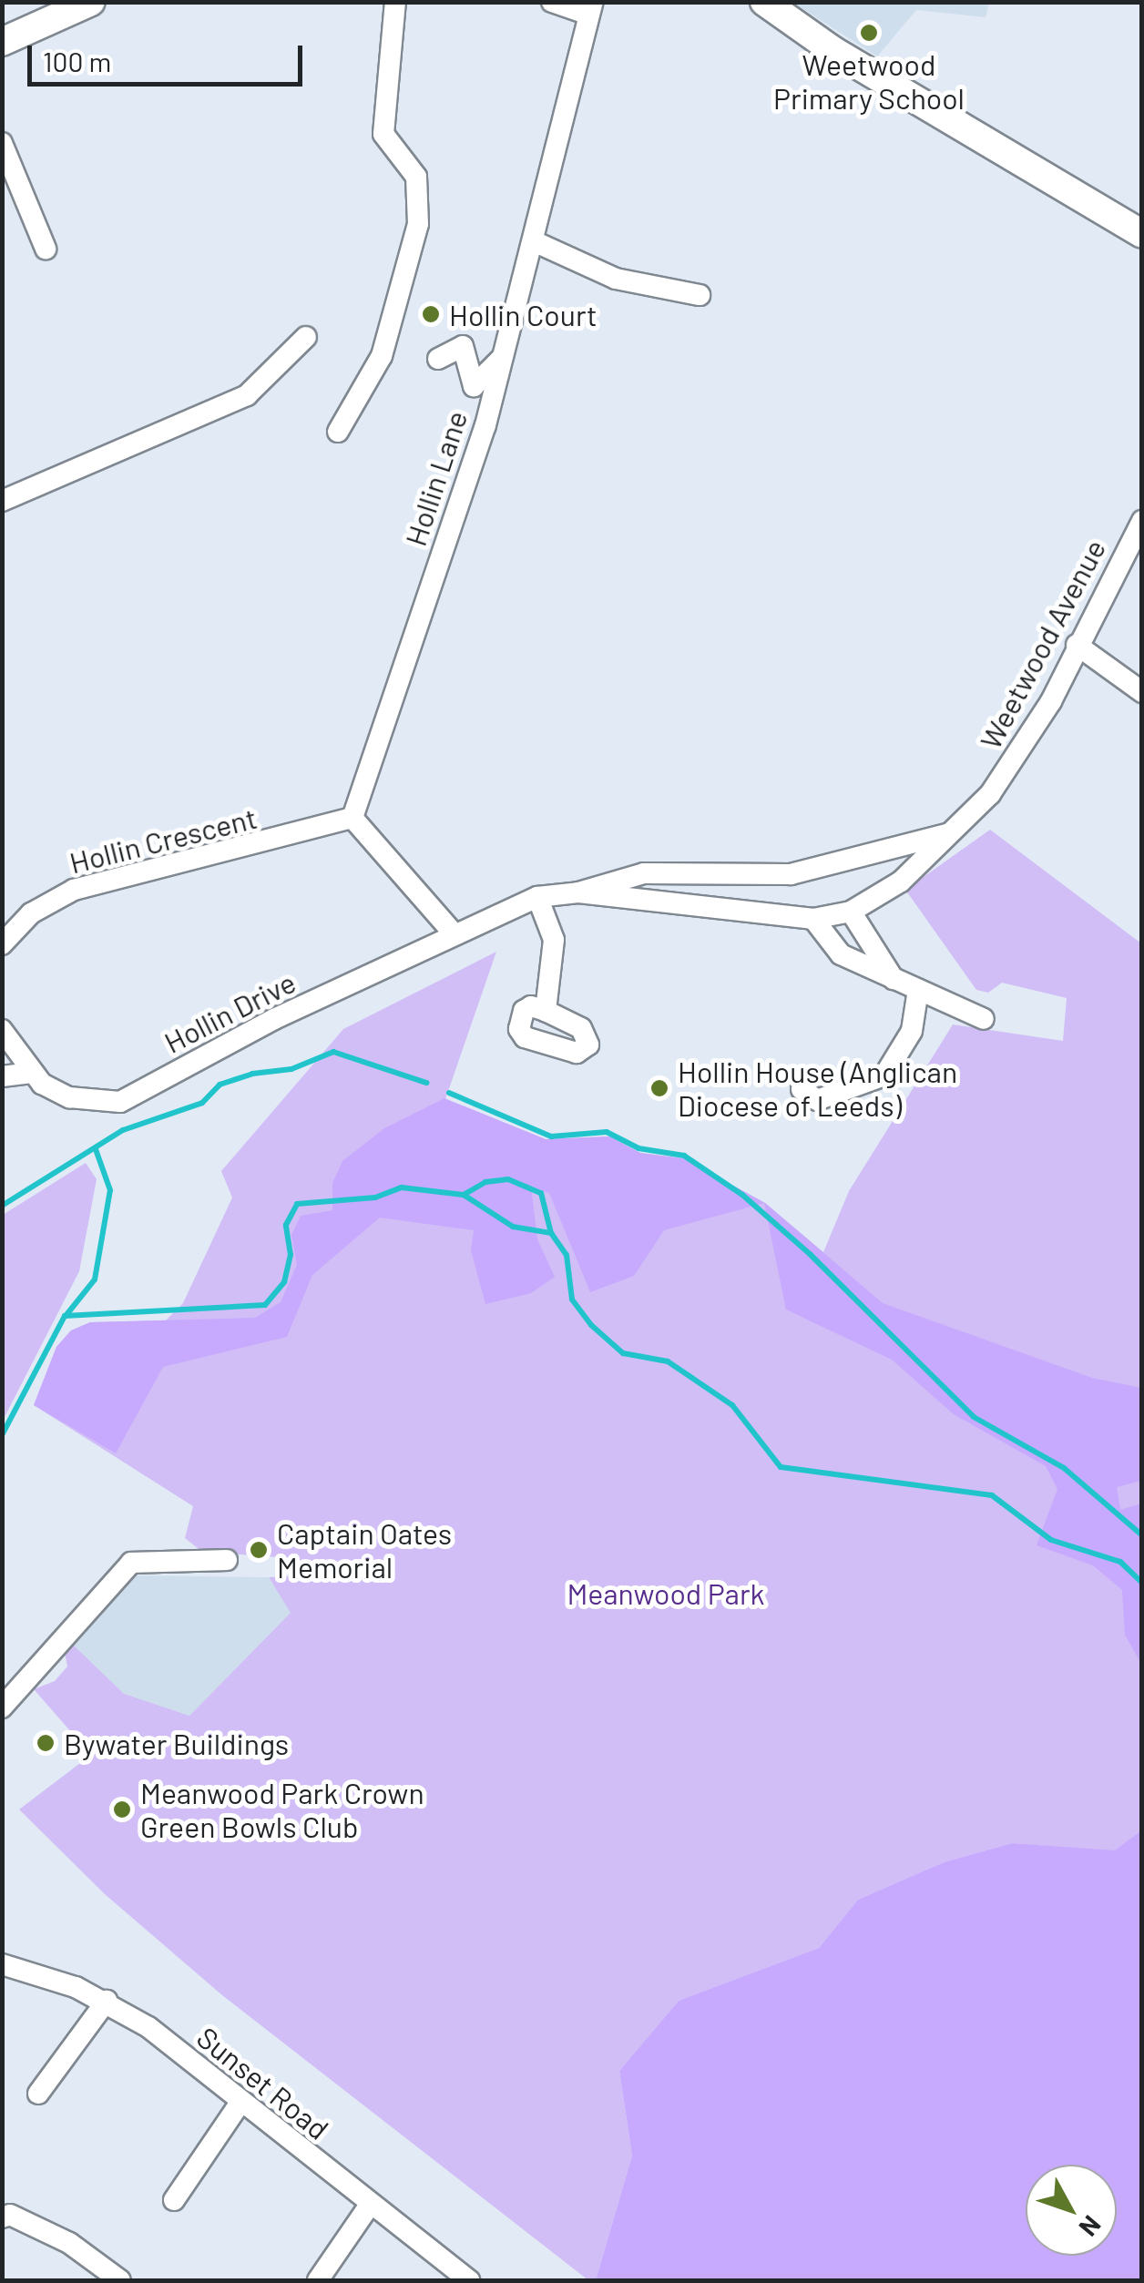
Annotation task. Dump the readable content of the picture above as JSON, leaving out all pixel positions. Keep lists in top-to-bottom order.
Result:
{
  "streets": {
    "street": [
      "Hollin Lane",
      "Weetwood Avenue",
      "Hollin Crescent",
      "Hollin Drive",
      "Sunset Road"
    ]
  },
  "crossings": [
    ["Hollin Lane", "Hollin Crescent"],
    ["Weetwood Avenue", "Hollin Drive"]
  ],
  "parks": ["Meanwood Park"],
  "places": [
    "Weetwood Primary School",
    "Hollin Court",
    "Hollin House (Anglican Diocese of Leeds)",
    "Captain Oates Memorial",
    "Bywater Buildings",
    "Meanwood Park Crown Green Bowls Club"
  ],
  "scale_bar": "100 m",
  "north": "bottom right"
}
